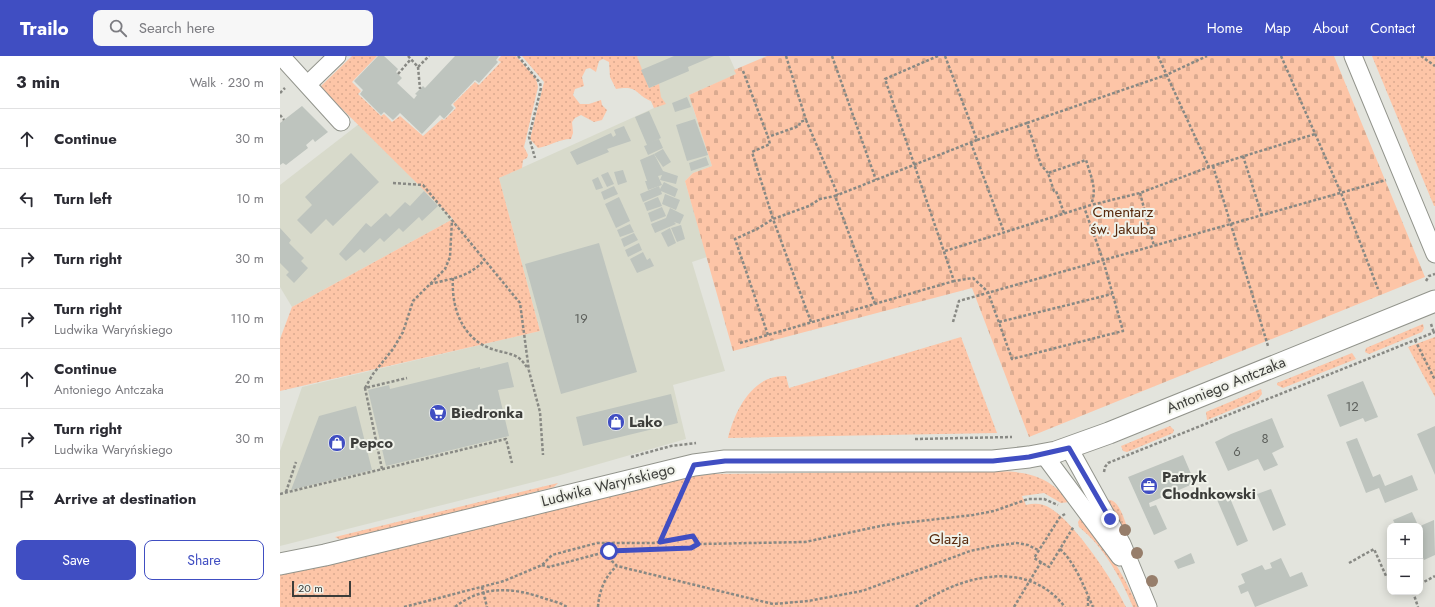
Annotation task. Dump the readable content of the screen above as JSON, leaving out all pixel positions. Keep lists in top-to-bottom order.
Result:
{
  "streets": {
    "street": ["Antoniego Antczaka", "Ludwika Waryńskiego"]
  },
  "crossings": [
    ["Antoniego Antczaka", "Ludwika Waryńskiego"]
  ],
  "parks": ["Cmentarz św. Jakuba", "Glazja"],
  "places": {
    "supermarket": ["Biedronka"],
    "shop": ["Lako", "Pepco"],
    "office": ["Patryk Chodnkowski"]
  },
  "house_numbers": [
    "19",
    "12",
    "8",
    "6"
  ],
  "scale_bar": "20 m",
  "page": {
    "header": "Trailo",
    "search": "Search here",
    "nav": [
      "Home",
      "Map",
      "About",
      "Contact"
    ],
    "heading": ["3 min", "Walk · 230 m"],
    "list": [
      ["Continue", "30 m"],
      ["Turn left", "10 m"],
      ["Turn right", "30 m"],
      ["Turn right", "Ludwika Waryńskiego", "110 m"],
      ["Continue", "Antoniego Antczaka", "20 m"],
      ["Turn right", "Ludwika Waryńskiego", "30 m"],
      "Arrive at destination"
    ],
    "map_buttons": ["+", "−"],
    "buttons": ["Save", "Share"],
    "scale": "20 m"
  }
}
